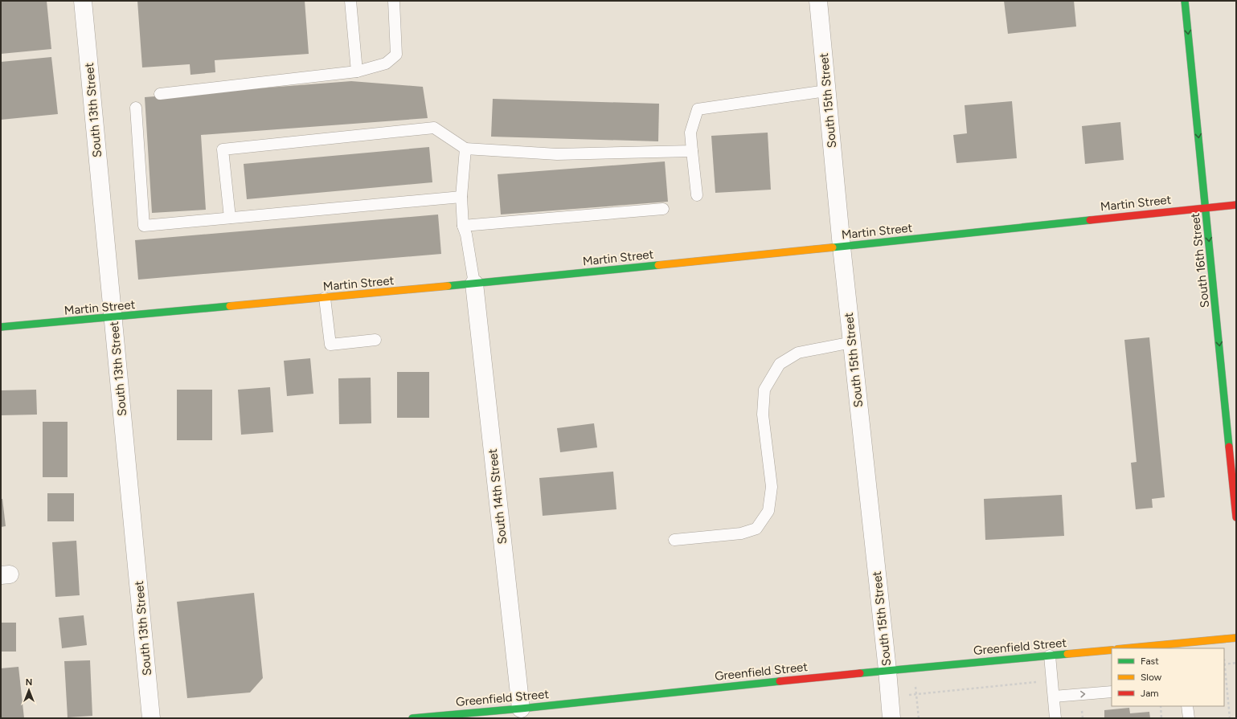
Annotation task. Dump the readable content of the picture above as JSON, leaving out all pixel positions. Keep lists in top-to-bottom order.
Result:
{
  "streets": {
    "main road": ["Martin Street", "South 16th Street", "Greenfield Street"],
    "street": ["South 15th Street", "South 13th Street", "South 14th Street"]
  },
  "crossings": [
    ["South 15th Street", "Martin Street"],
    ["South 15th Street", "Greenfield Street"],
    ["South 13th Street", "Martin Street"],
    ["Martin Street", "South 16th Street"],
    ["Martin Street", "South 14th Street"],
    ["South 14th Street", "Greenfield Street"]
  ],
  "one_way": ["South 16th Street"],
  "legend": ["Fast", "Slow", "Jam"],
  "north": "top"
}
